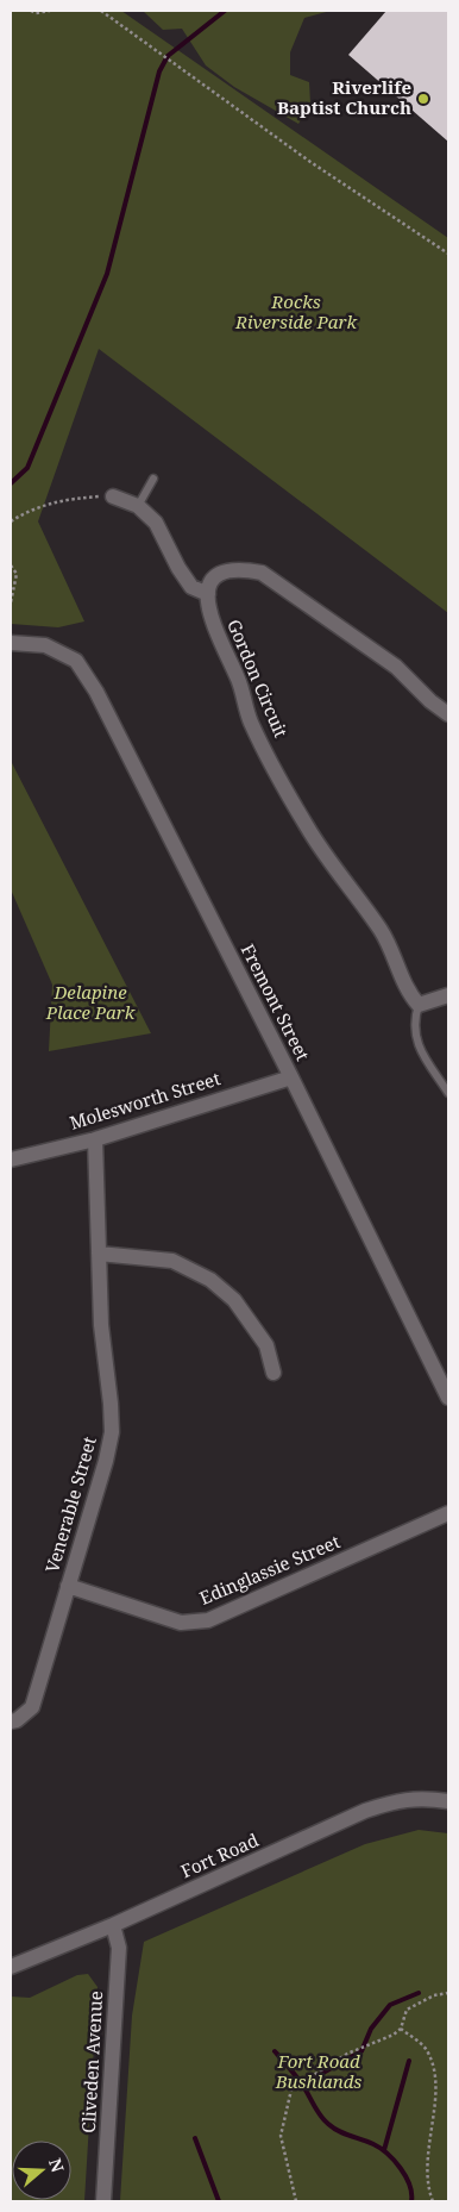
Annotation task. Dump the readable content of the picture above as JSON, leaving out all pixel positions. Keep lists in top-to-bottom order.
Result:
{
  "streets": {
    "street": [
      "Gordon Circuit",
      "Fremont Street",
      "Molesworth Street",
      "Venerable Street",
      "Edinglassie Street",
      "Fort Road",
      "Cliveden Avenue"
    ]
  },
  "crossings": [
    ["Fremont Street", "Molesworth Street"],
    ["Molesworth Street", "Venerable Street"],
    ["Venerable Street", "Edinglassie Street"],
    ["Fort Road", "Cliveden Avenue"]
  ],
  "parks": ["Rocks Riverside Park", "Delapine Place Park", "Fort Road Bushlands"],
  "places": ["Riverlife Baptist Church"],
  "north": "right"
}
